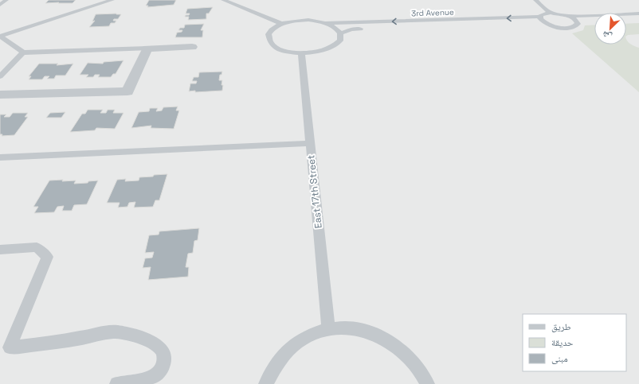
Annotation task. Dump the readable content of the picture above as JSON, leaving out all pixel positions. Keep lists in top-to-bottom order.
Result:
{
  "streets": {
    "lane": ["3rd Avenue", "East 17th Street"]
  },
  "legend": ["طريق", "حديقة", "مبنى"],
  "north": "bottom left"
}
